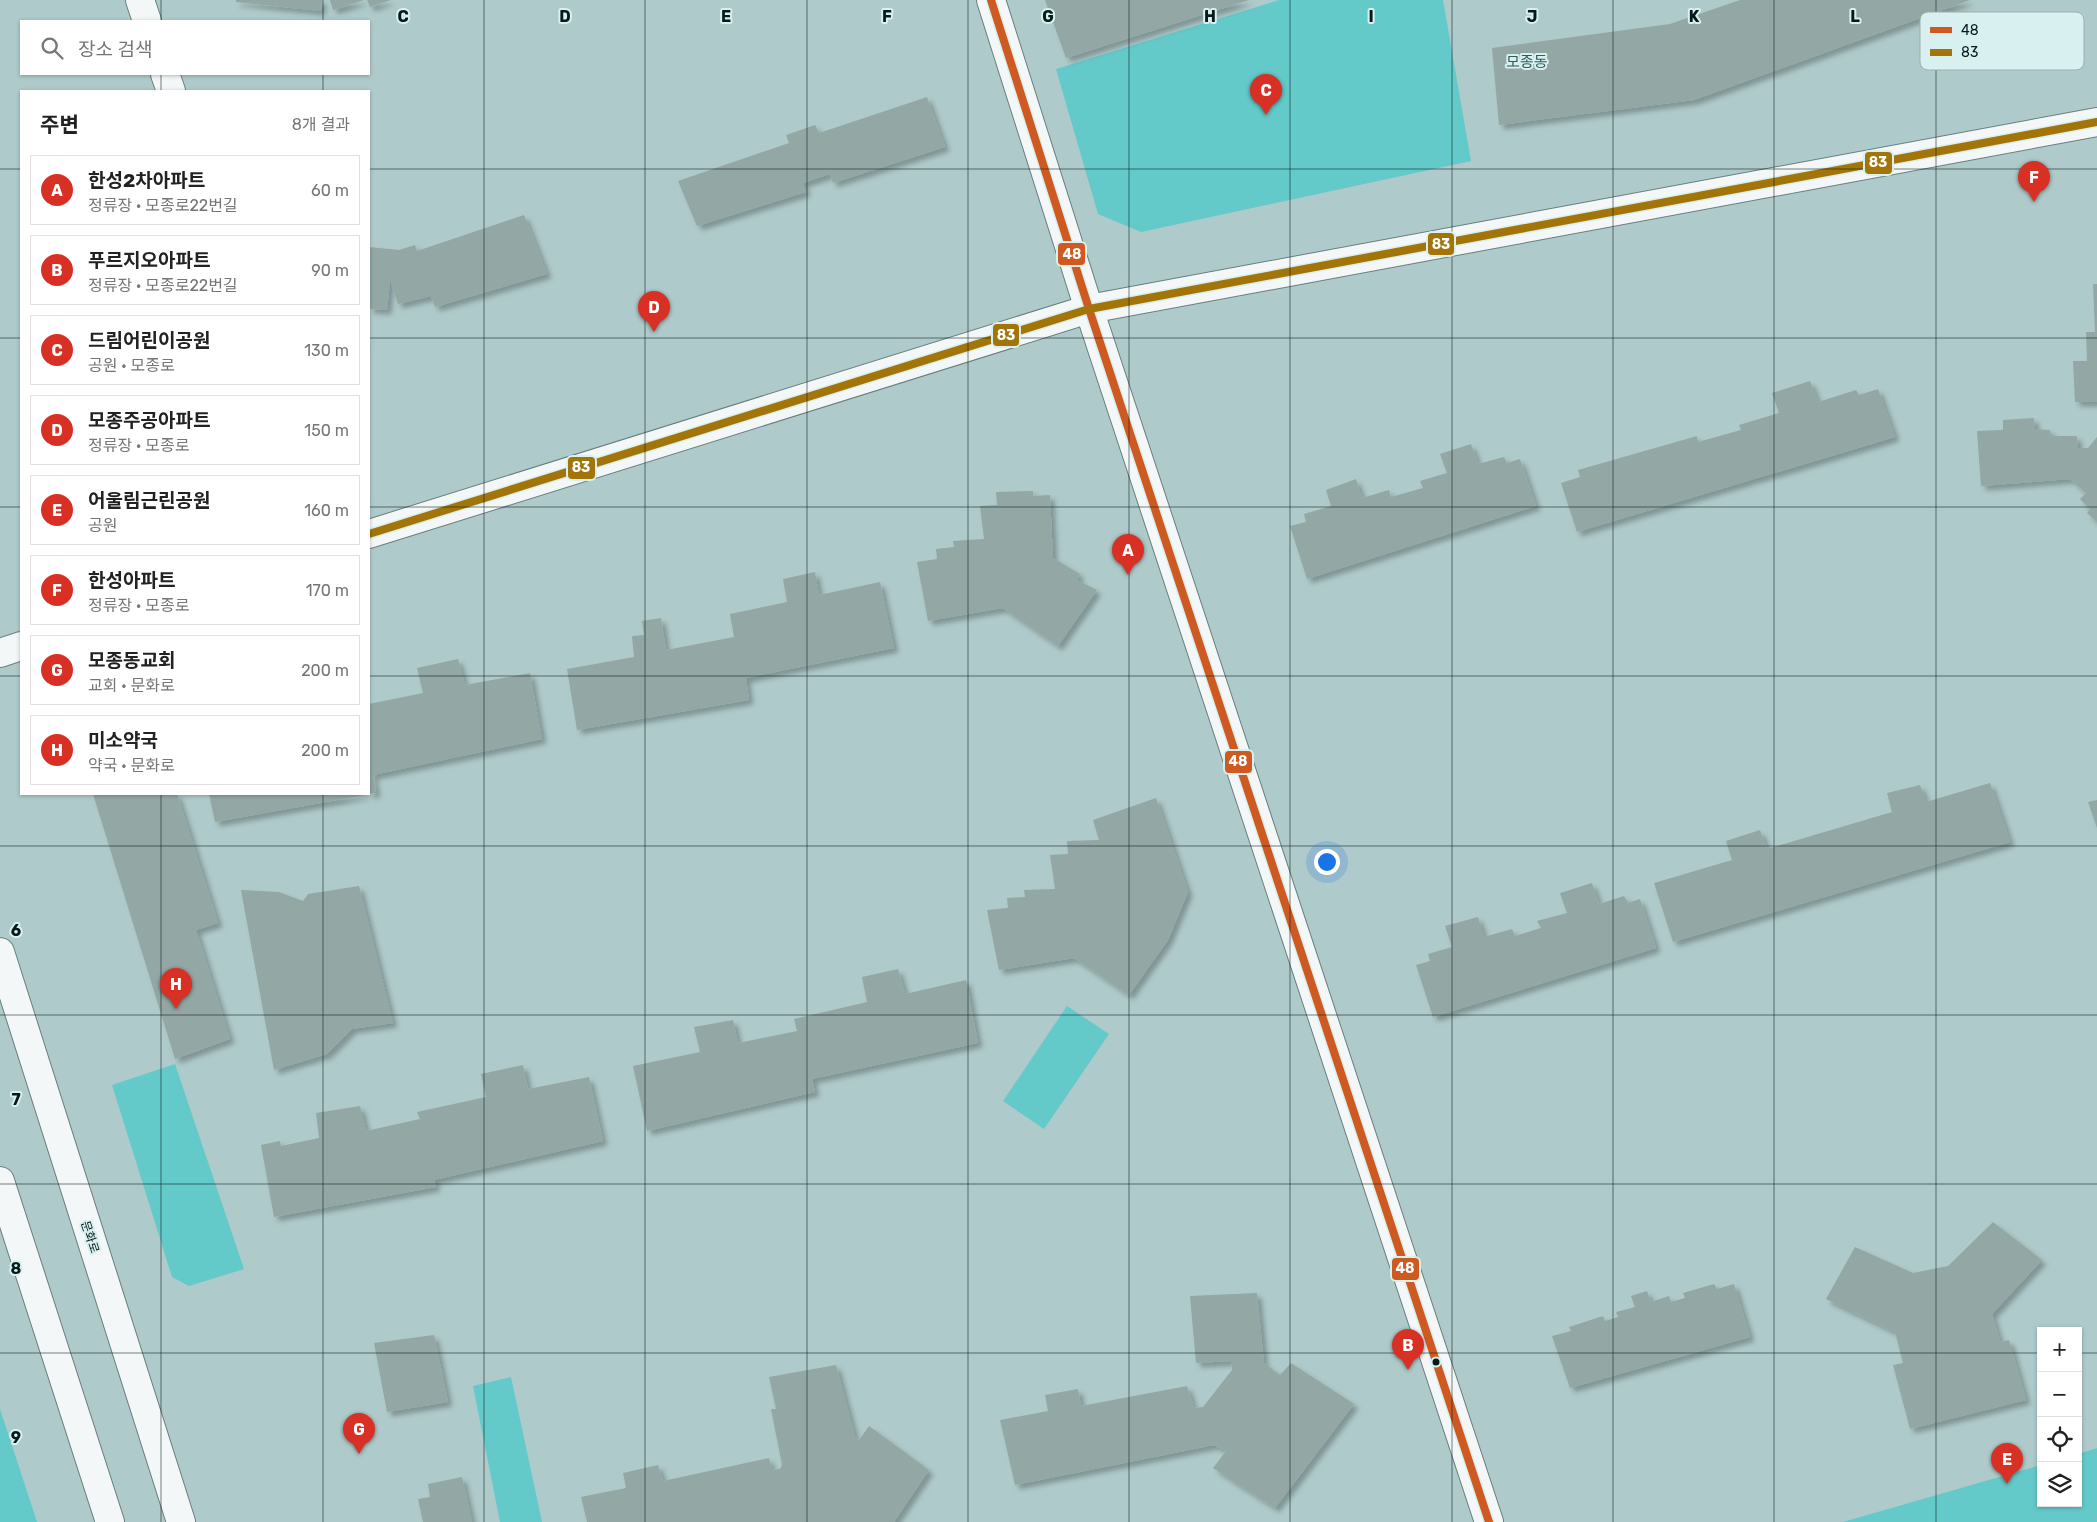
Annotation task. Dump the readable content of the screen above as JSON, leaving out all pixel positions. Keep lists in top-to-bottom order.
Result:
{
  "streets": {
    "street": ["문화로"]
  },
  "districts": ["모종동"],
  "lines": ["transit line 48", "transit line 83"],
  "legend": ["48", "83"],
  "page": {
    "search": "장소 검색",
    "pins": [
      "C",
      "F",
      "D",
      "A",
      "H",
      "B",
      "G",
      "E"
    ],
    "heading": ["주변", "8개 결과"],
    "list": [
      {
        "mark": "A",
        "name": "한성2차아파트",
        "note": "정류장 · 모종로22번길",
        "value": "60 m"
      },
      {
        "mark": "B",
        "name": "푸르지오아파트",
        "note": "정류장 · 모종로22번길",
        "value": "90 m"
      },
      {
        "mark": "C",
        "name": "드림어린이공원",
        "note": "공원 · 모종로",
        "value": "130 m"
      },
      {
        "mark": "D",
        "name": "모종주공아파트",
        "note": "정류장 · 모종로",
        "value": "150 m"
      },
      {
        "mark": "E",
        "name": "어울림근린공원",
        "note": "공원",
        "value": "160 m"
      },
      {
        "mark": "F",
        "name": "한성아파트",
        "note": "정류장 · 모종로",
        "value": "170 m"
      },
      {
        "mark": "G",
        "name": "모종동교회",
        "note": "교회 · 문화로",
        "value": "200 m"
      },
      {
        "mark": "H",
        "name": "미소약국",
        "note": "약국 · 문화로",
        "value": "200 m"
      }
    ],
    "map_buttons": ["+", "−"]
  },
  "grid": {
    "columns": [
      "C",
      "D",
      "E",
      "F",
      "G",
      "H",
      "I",
      "J",
      "K",
      "L"
    ],
    "rows": [
      "6",
      "7",
      "8",
      "9"
    ]
  }
}
